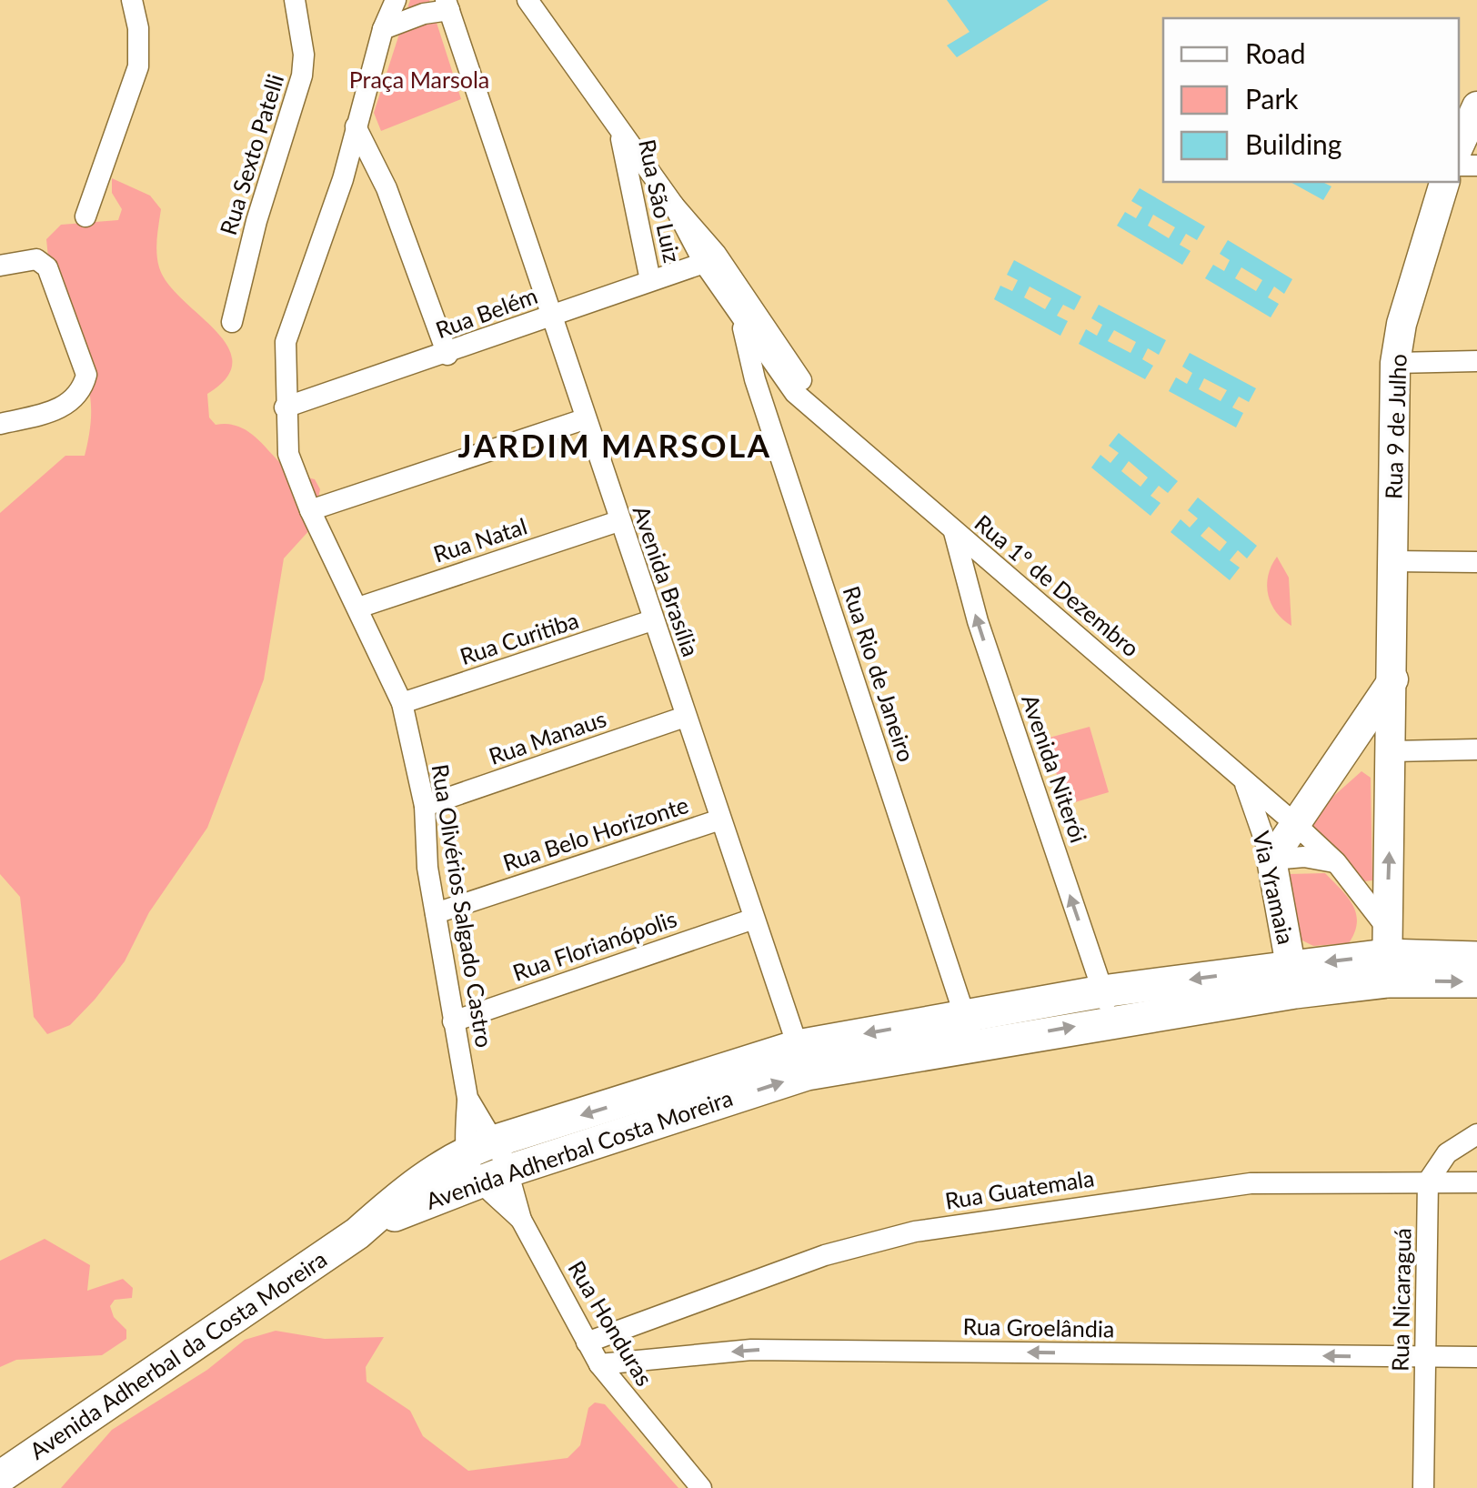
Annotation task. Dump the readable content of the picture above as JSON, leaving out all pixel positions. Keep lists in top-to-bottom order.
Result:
{
  "streets": {
    "main road": [
      "Rua 9 de Julho",
      "Via Yramaia",
      "Avenida Adherbal Costa Moreira",
      "Avenida Adherbal da Costa Moreira"
    ],
    "street": [
      "Rua Sexto Patelli",
      "Rua São Luiz",
      "Rua Belém",
      "Rua Natal",
      "Avenida Brasília",
      "Rua 1º de Dezembro",
      "Rua Curitiba",
      "Rua Rio de Janeiro",
      "Rua Manaus",
      "Avenida Niterói",
      "Rua Belo Horizonte",
      "Rua Olivérios Salgado Castro",
      "Rua Florianópolis",
      "Rua Guatemala",
      "Rua Nicaraguá",
      "Rua Honduras",
      "Rua Groelândia"
    ]
  },
  "crossings": [
    ["Rua São Luiz", "Rua Belém"],
    ["Rua São Luiz", "Rua 1º de Dezembro"],
    ["Rua Belém", "Avenida Brasília"],
    ["Rua Belém", "Rua 1º de Dezembro"],
    ["Rua Belém", "Rua Olivérios Salgado Castro"],
    ["Rua 9 de Julho", "Rua 1º de Dezembro"],
    ["Rua 9 de Julho", "Avenida Adherbal Costa Moreira"],
    ["Rua Natal", "Avenida Brasília"],
    ["Rua Natal", "Rua Olivérios Salgado Castro"],
    ["Avenida Brasília", "Rua Curitiba"],
    ["Avenida Brasília", "Rua Manaus"],
    ["Avenida Brasília", "Rua Belo Horizonte"],
    ["Avenida Brasília", "Rua Florianópolis"],
    ["Avenida Brasília", "Avenida Adherbal Costa Moreira"],
    ["Rua 1º de Dezembro", "Rua Rio de Janeiro"],
    ["Rua 1º de Dezembro", "Avenida Niterói"],
    ["Rua 1º de Dezembro", "Via Yramaia"],
    ["Rua 1º de Dezembro", "Avenida Adherbal Costa Moreira"],
    ["Rua Curitiba", "Rua Olivérios Salgado Castro"],
    ["Rua Rio de Janeiro", "Avenida Adherbal Costa Moreira"],
    ["Rua Manaus", "Rua Olivérios Salgado Castro"],
    ["Avenida Niterói", "Avenida Adherbal Costa Moreira"],
    ["Rua Belo Horizonte", "Rua Olivérios Salgado Castro"],
    ["Via Yramaia", "Avenida Adherbal Costa Moreira"],
    ["Rua Olivérios Salgado Castro", "Rua Florianópolis"],
    ["Avenida Adherbal Costa Moreira", "Avenida Adherbal da Costa Moreira"],
    ["Rua Guatemala", "Rua Nicaraguá"],
    ["Rua Guatemala", "Rua Honduras"],
    ["Rua Nicaraguá", "Rua Groelândia"],
    ["Rua Honduras", "Rua Groelândia"]
  ],
  "one_way": ["Avenida Niterói", "Rua Groelândia"],
  "districts": ["JARDIM MARSOLA"],
  "parks": ["Praça Marsola"],
  "legend": ["Road", "Park", "Building"]
}
